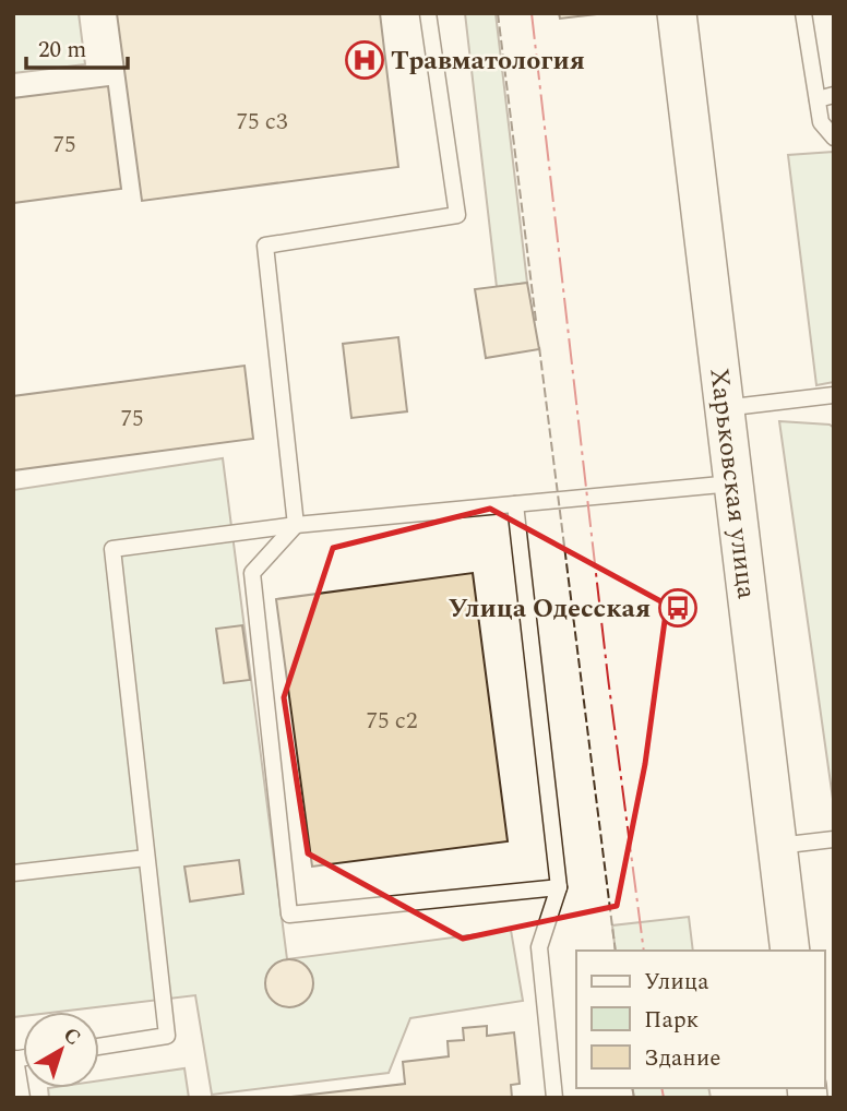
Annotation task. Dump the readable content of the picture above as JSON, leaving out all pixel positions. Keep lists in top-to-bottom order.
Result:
{
  "streets": {
    "street": ["Харьковская улица"]
  },
  "places": {
    "hospital": ["Травматология"],
    "bus stop": ["Улица Одесская"]
  },
  "house_numbers": [
    "75 с3",
    "75",
    "75",
    "75 с2"
  ],
  "legend": ["Улица", "Парк", "Здание"],
  "scale_bar": "20 m",
  "north": "top right"
}
